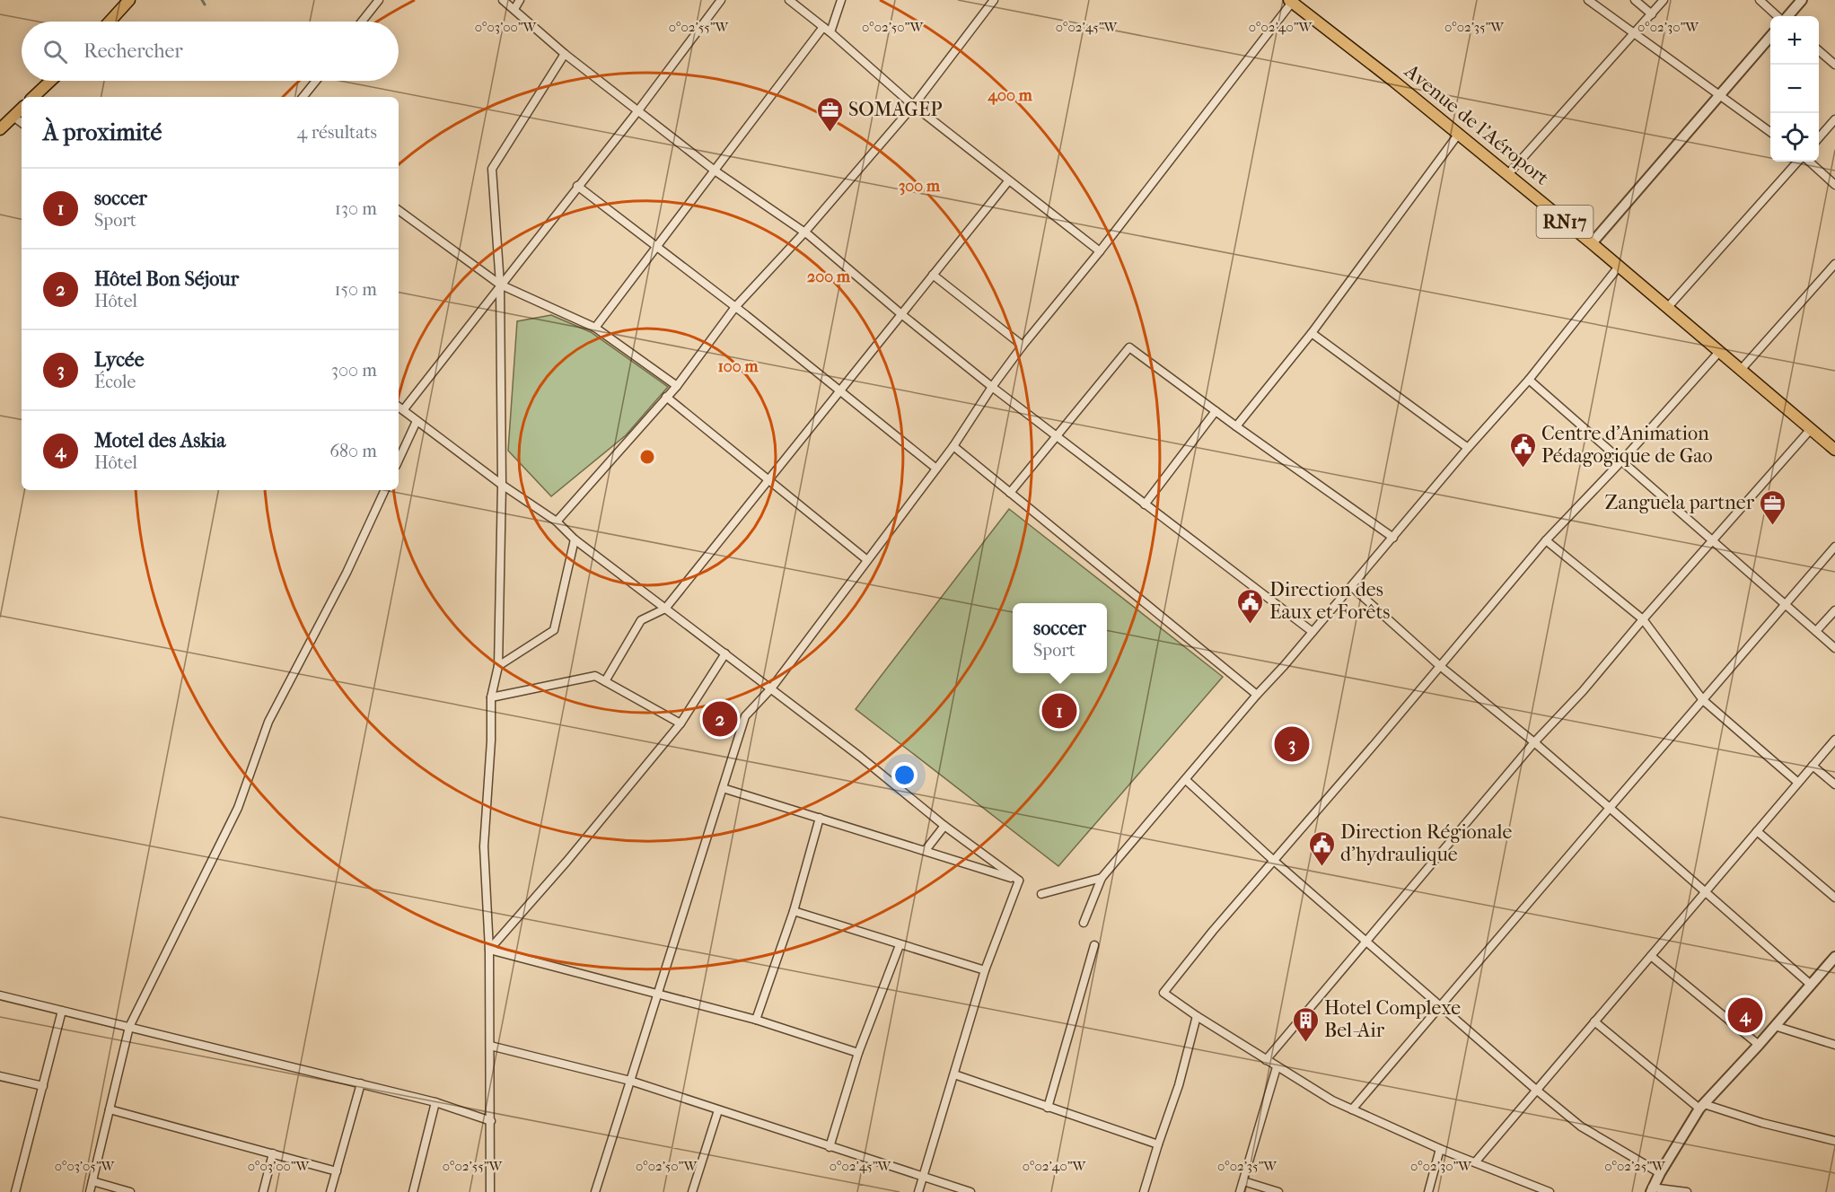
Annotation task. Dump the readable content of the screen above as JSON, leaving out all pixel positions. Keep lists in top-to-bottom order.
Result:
{
  "streets": {
    "main road": ["Avenue de l'Aéroport", "RN17"]
  },
  "places": {
    "office": ["SOMAGEP", "Zanguela partner"],
    "public building": ["Centre d'Animation Pédagogique de Gao", "Direction des Eaux et Forêts", "Direction Régionale d'hydraulique"],
    "building": ["Hotel Complexe Bel-Air"]
  },
  "page": {
    "map_buttons": ["+", "−"],
    "search": "Rechercher",
    "heading": ["À proximité", "4 résultats"],
    "list": [
      {
        "mark": "1",
        "name": "soccer",
        "note": "Sport",
        "value": "130 m"
      },
      {
        "mark": "2",
        "name": "Hôtel Bon Séjour",
        "note": "Hôtel",
        "value": "150 m"
      },
      {
        "mark": "3",
        "name": "Lycée",
        "note": "École",
        "value": "300 m"
      },
      {
        "mark": "4",
        "name": "Motel des Askia",
        "note": "Hôtel",
        "value": "680 m"
      }
    ],
    "popup": ["soccer", "Sport"],
    "pins": [
      "1",
      "2",
      "3",
      "4"
    ]
  },
  "coordinates": [
    "0°03'00\"W",
    "0°02'55\"W",
    "0°02'50\"W",
    "0°02'45\"W",
    "0°02'40\"W",
    "0°02'35\"W",
    "0°02'30\"W",
    "0°03'05\"W",
    "0°02'25\"W"
  ],
  "rings": [
    "400 m",
    "300 m",
    "200 m",
    "100 m"
  ]
}
